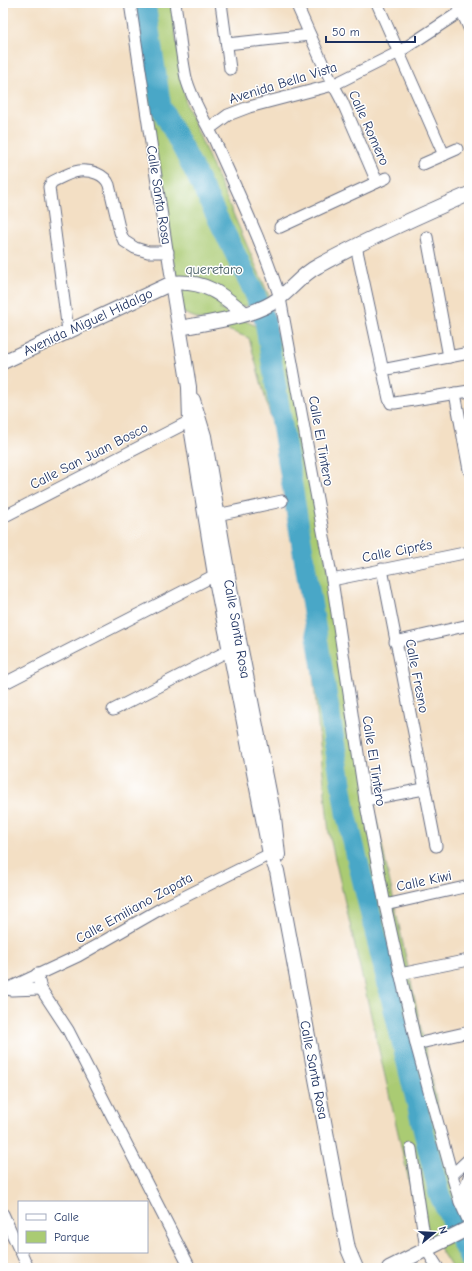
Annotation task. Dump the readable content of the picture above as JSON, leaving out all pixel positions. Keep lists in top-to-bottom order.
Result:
{
  "streets": {
    "street": [
      "Avenida Bella Vista",
      "Calle Romero",
      "Calle Santa Rosa",
      "Avenida Miguel Hidalgo",
      "Calle El Tintero",
      "Calle San Juan Bosco",
      "Calle Ciprés",
      "Calle Fresno",
      "Calle Kiwi",
      "Calle Emiliano Zapata"
    ]
  },
  "crossings": [
    ["Avenida Bella Vista", "Calle Romero"],
    ["Avenida Bella Vista", "Calle El Tintero"],
    ["Calle Santa Rosa", "Avenida Miguel Hidalgo"],
    ["Calle Santa Rosa", "Calle San Juan Bosco"],
    ["Calle Santa Rosa", "Calle Emiliano Zapata"],
    ["Calle El Tintero", "Calle Ciprés"],
    ["Calle El Tintero", "Calle Kiwi"],
    ["Calle Ciprés", "Calle Fresno"]
  ],
  "parks": ["queretaro"],
  "legend": ["Calle", "Parque"],
  "scale_bar": "50 m",
  "north": "right"
}
